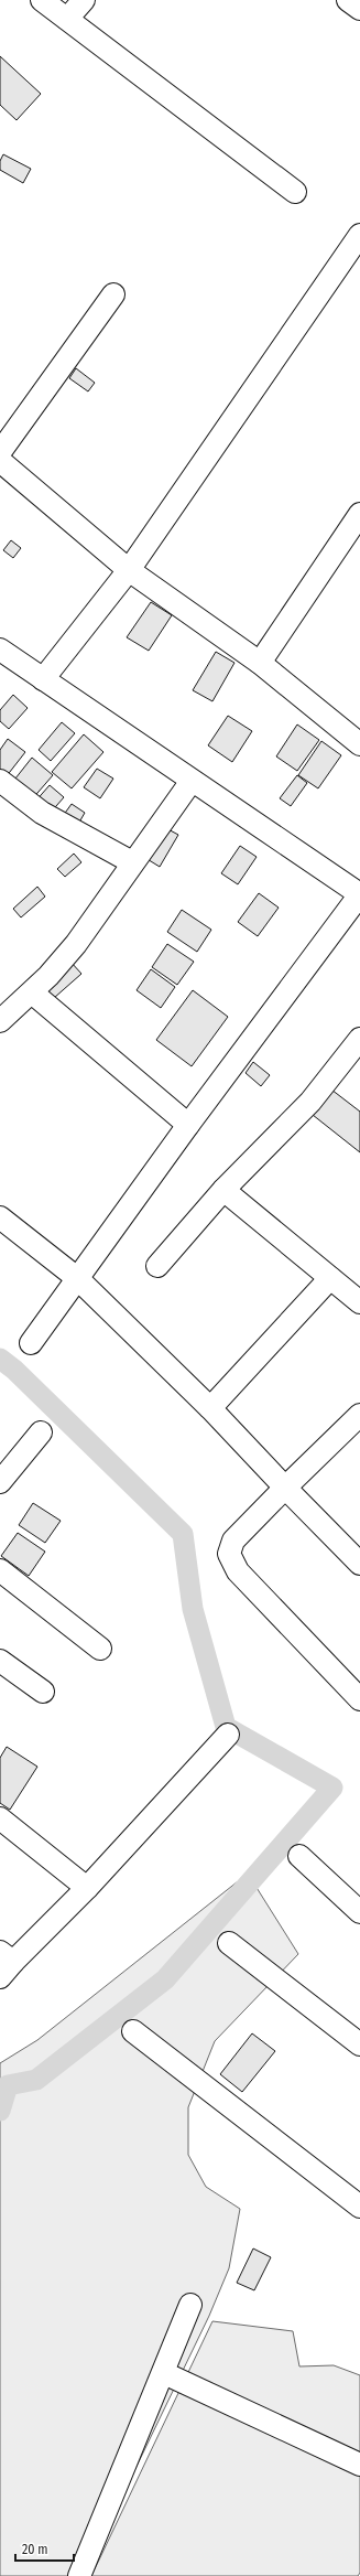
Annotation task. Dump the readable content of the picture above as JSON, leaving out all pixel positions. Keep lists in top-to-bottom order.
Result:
{
  "scale_bar": "20 m"
}
